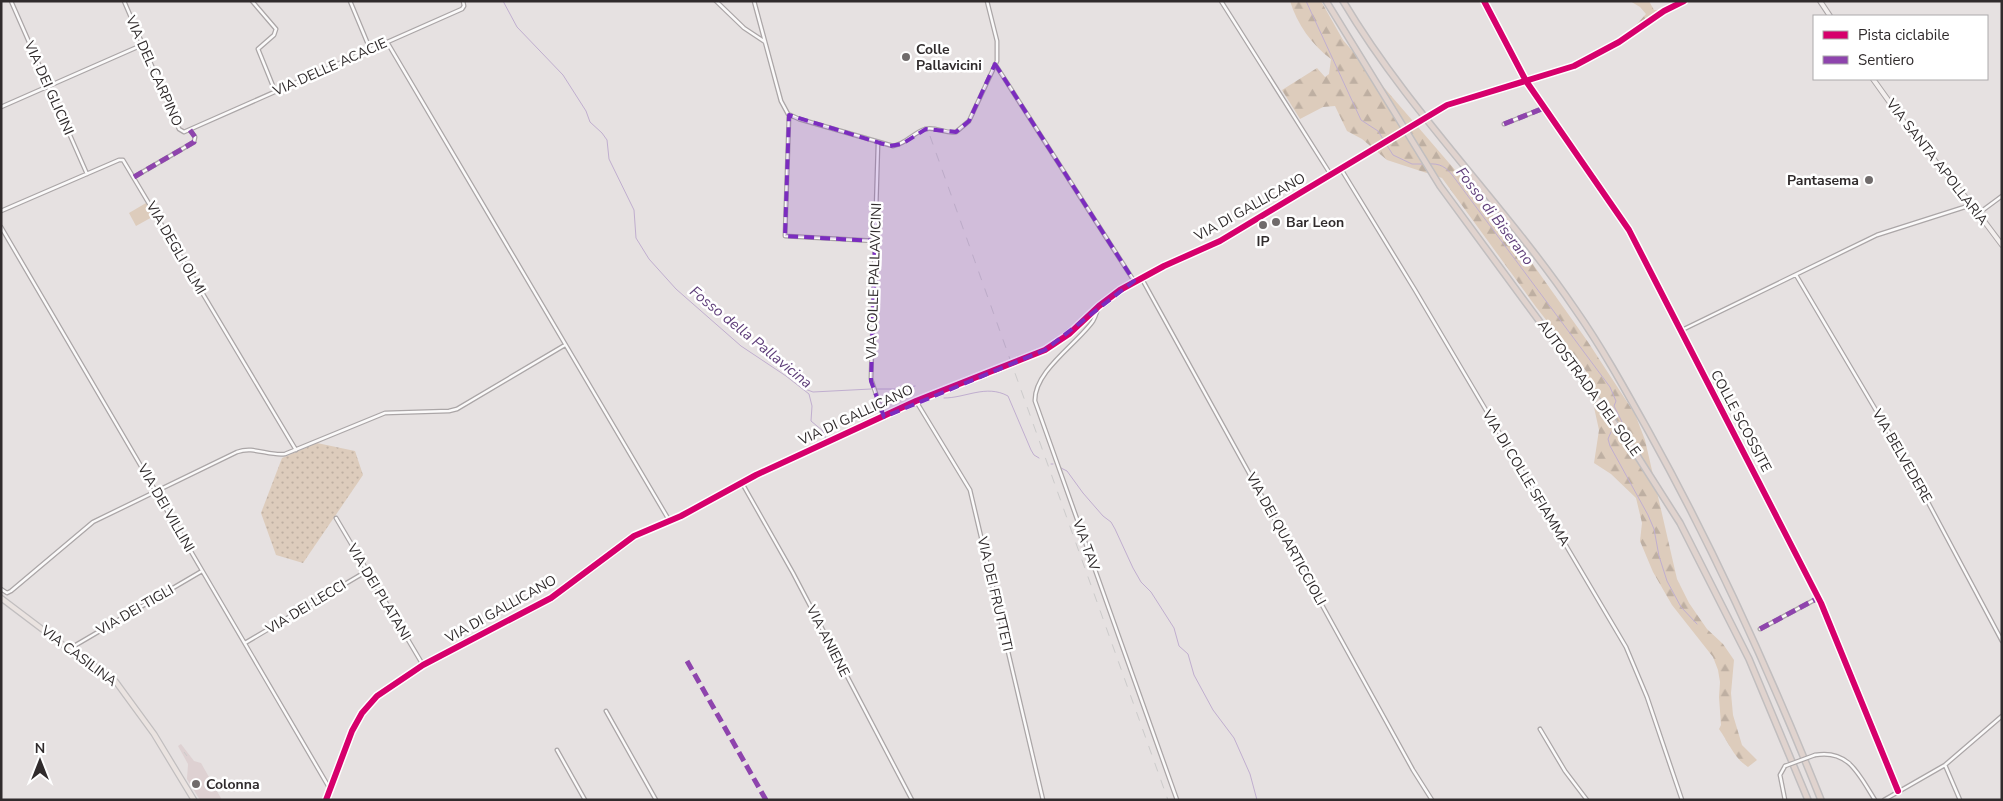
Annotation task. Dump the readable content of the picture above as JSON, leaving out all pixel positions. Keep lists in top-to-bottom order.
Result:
{
  "streets": {
    "highway": ["AUTOSTRADA DEL SOLE"],
    "main road": ["VIA CASILINA"],
    "street": [
      "VIA DELLE ACACIE",
      "VIA DEL CARPINO",
      "VIA DEI GLICINI",
      "VIA SANTA APOLLARIA",
      "VIA DI GALLICANO",
      "VIA DEGLI OLMI",
      "VIA COLLE PALLAVICINI",
      "COLLE SCOSSITE",
      "VIA BELVEDERE",
      "VIA DI COLLE SFIAMMA",
      "VIA DEI VILLINI",
      "VIA DEI QUARTICCIOLI",
      "VIA TAV",
      "VIA DEI PLATANI",
      "VIA DEI FRUTTETI",
      "VIA DEI LECCI",
      "VIA DEI TIGLI",
      "VIA ANIENE"
    ]
  },
  "crossings": [
    ["VIA DELLE ACACIE", "VIA DEL CARPINO"],
    ["VIA DEI GLICINI", "VIA DEGLI OLMI"],
    ["VIA DI GALLICANO", "VIA COLLE PALLAVICINI"],
    ["VIA DI GALLICANO", "COLLE SCOSSITE"],
    ["VIA DI GALLICANO", "VIA DI COLLE SFIAMMA"],
    ["VIA DI GALLICANO", "VIA DEI VILLINI"],
    ["VIA DI GALLICANO", "VIA DEI QUARTICCIOLI"],
    ["VIA DI GALLICANO", "VIA TAV"],
    ["VIA DI GALLICANO", "VIA DEI PLATANI"],
    ["VIA DI GALLICANO", "VIA DEI FRUTTETI"],
    ["VIA DI GALLICANO", "VIA ANIENE"],
    ["VIA DEI VILLINI", "VIA DEI LECCI"],
    ["VIA DEI VILLINI", "VIA DEI TIGLI"],
    ["VIA DEI PLATANI", "VIA DEI LECCI"],
    ["VIA DEI TIGLI", "VIA CASILINA"]
  ],
  "water": ["Fosso di Biserano", "Fosso della Pallavicina"],
  "places": [
    "Colle Pallavicini",
    "Pantasema",
    "Bar Leon",
    "IP",
    "Colonna"
  ],
  "legend": ["Pista ciclabile", "Sentiero"],
  "north": "top"
}
